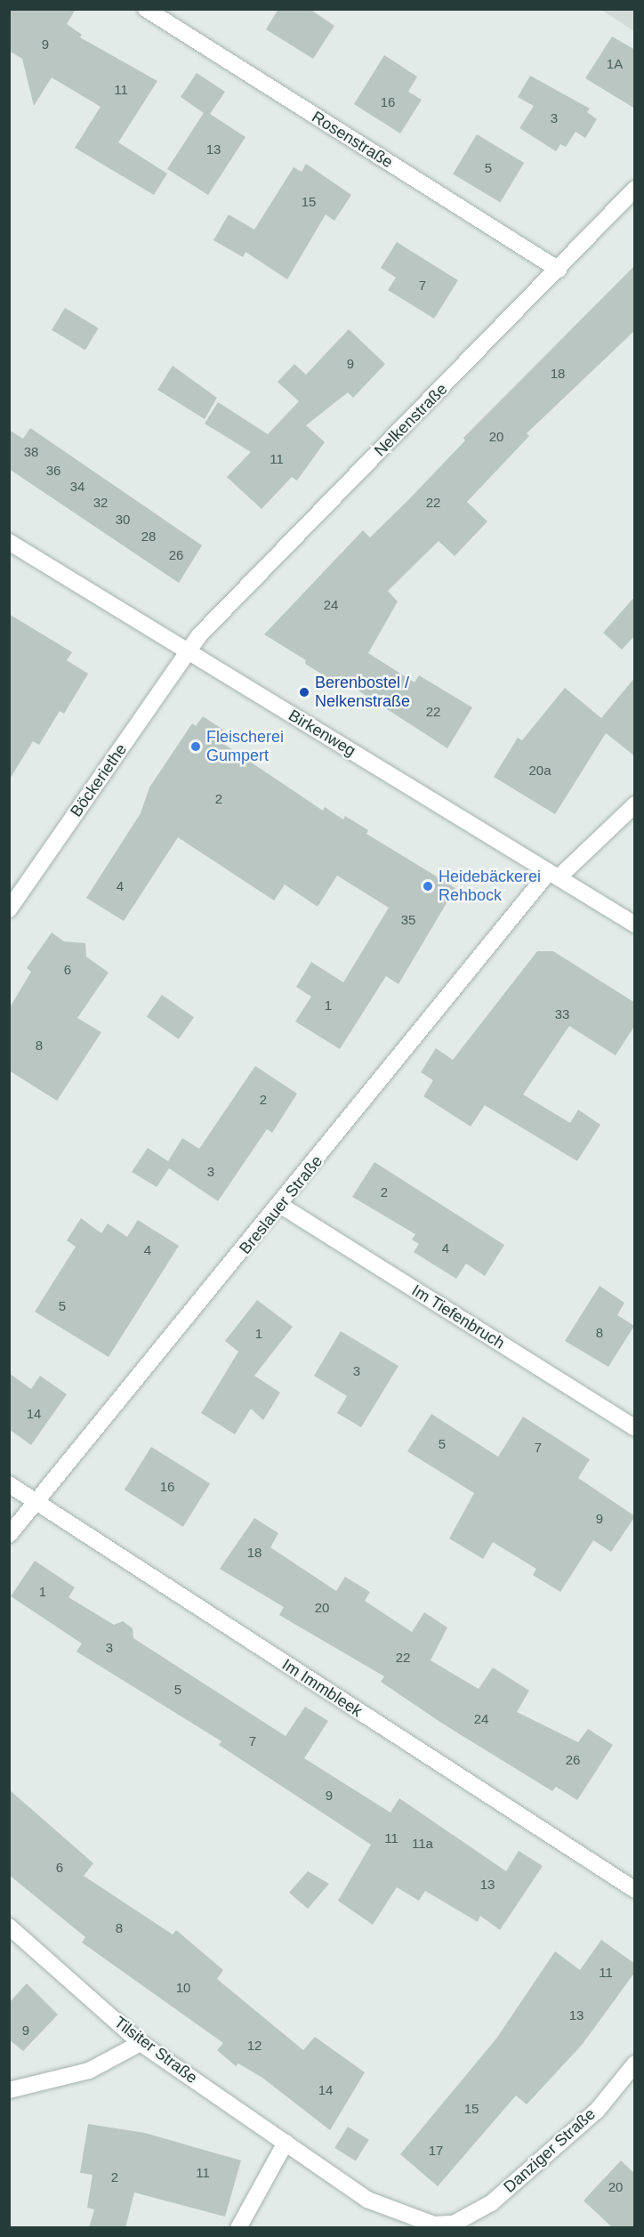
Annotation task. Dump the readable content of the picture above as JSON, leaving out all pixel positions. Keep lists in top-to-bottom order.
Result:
{
  "streets": {
    "street": [
      "Rosenstraße",
      "Nelkenstraße",
      "Birkenweg",
      "Böckeriethe",
      "Breslauer Straße",
      "Im Tiefenbruch",
      "Im Immbleek",
      "Tilsiter Straße",
      "Danziger Straße"
    ]
  },
  "crossings": [
    ["Rosenstraße", "Nelkenstraße"],
    ["Nelkenstraße", "Birkenweg"],
    ["Nelkenstraße", "Böckeriethe"],
    ["Birkenweg", "Böckeriethe"],
    ["Birkenweg", "Breslauer Straße"],
    ["Breslauer Straße", "Im Tiefenbruch"],
    ["Breslauer Straße", "Im Immbleek"],
    ["Tilsiter Straße", "Danziger Straße"]
  ],
  "places": ["Berenbostel / Nelkenstraße", "Fleischerei Gumpert", "Heidebäckerei Rehbock"],
  "house_numbers": [
    "9",
    "1A",
    "11",
    "16",
    "3",
    "13",
    "5",
    "15",
    "7",
    "9",
    "18",
    "20",
    "38",
    "11",
    "36",
    "34",
    "32",
    "22",
    "30",
    "28",
    "26",
    "24",
    "22",
    "20a",
    "2",
    "4",
    "35",
    "6",
    "1",
    "33",
    "8",
    "2",
    "3",
    "2",
    "4",
    "4",
    "5",
    "8",
    "1",
    "3",
    "14",
    "5",
    "7",
    "16",
    "9",
    "18",
    "1",
    "20",
    "3",
    "22",
    "5",
    "24",
    "7",
    "26",
    "9",
    "11",
    "11a",
    "6",
    "13",
    "8",
    "11",
    "10",
    "13",
    "9",
    "12",
    "14",
    "15",
    "17",
    "11",
    "2",
    "20"
  ]
}
